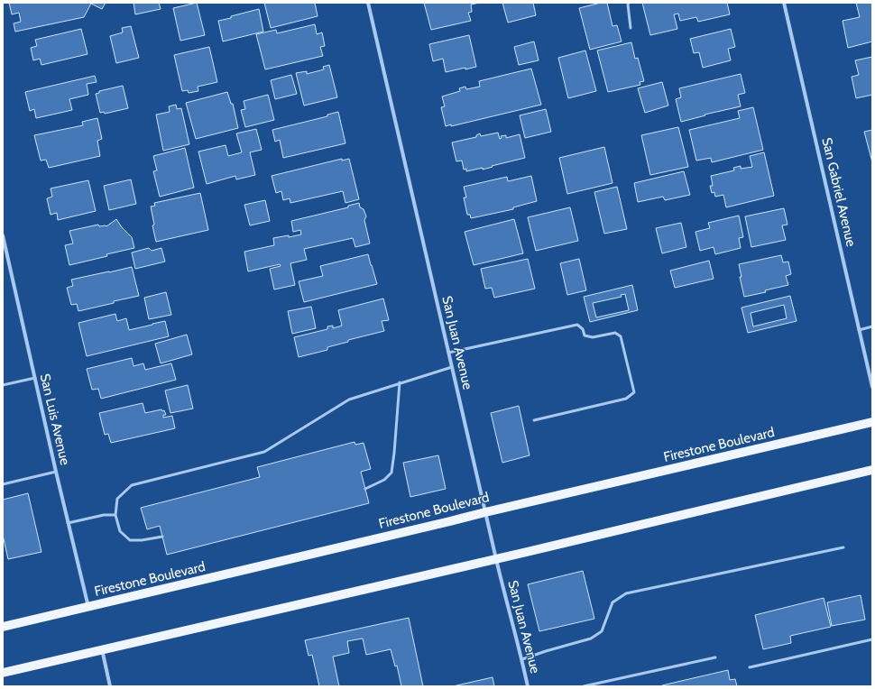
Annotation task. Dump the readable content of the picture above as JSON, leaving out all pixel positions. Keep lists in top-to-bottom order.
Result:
{
  "streets": {
    "main road": ["Firestone Boulevard"],
    "street": ["San Gabriel Avenue", "San Juan Avenue", "San Luis Avenue"]
  },
  "crossings": [
    ["San Juan Avenue", "Firestone Boulevard"],
    ["San Luis Avenue", "Firestone Boulevard"]
  ]
}
